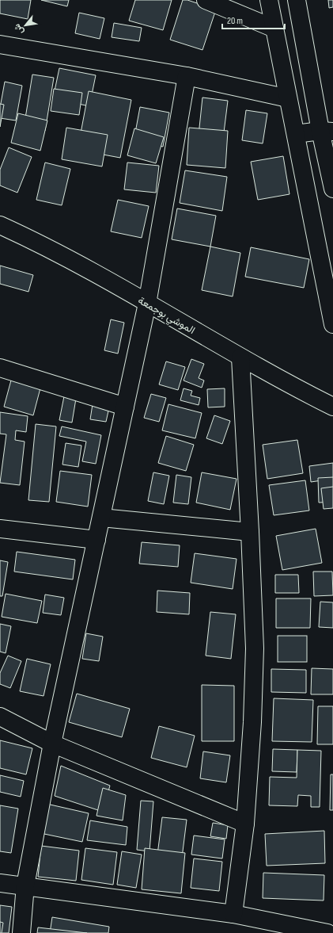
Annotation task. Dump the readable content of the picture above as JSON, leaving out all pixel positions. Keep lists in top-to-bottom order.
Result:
{
  "streets": {
    "street": ["الموشي بوجمعة"]
  },
  "scale_bar": "20 m",
  "north": "bottom left"
}
